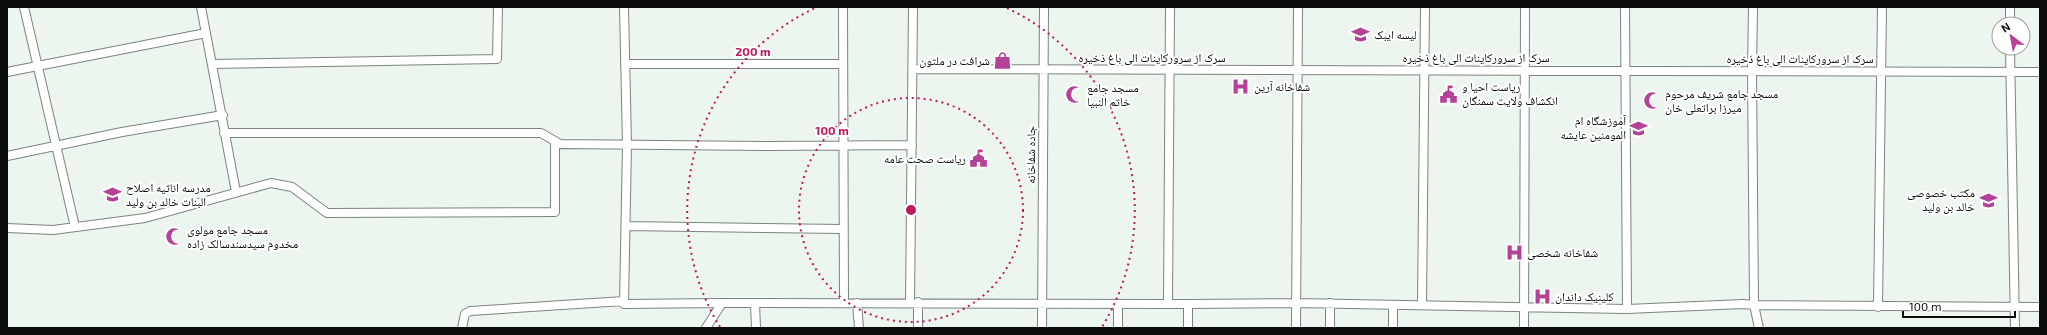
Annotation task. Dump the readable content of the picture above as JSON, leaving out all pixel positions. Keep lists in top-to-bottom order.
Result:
{
  "streets": {
    "street": ["سرک از سرورکاینات الی باغ ذخیره", "جاده شفاخانه"]
  },
  "crossings": [
    ["سرک از سرورکاینات الی باغ ذخیره", "جاده شفاخانه"]
  ],
  "places": {
    "school or university": [
      "لیسه ایبک",
      "آموزشگاه ام المومنین عایشه",
      "مدرسه اناثیه اصلاح البنات خالد بن ولید",
      "مکتب خصوصی خالد بن ولید"
    ],
    "shop": ["شرافت در ملتون"],
    "hospital": ["شفاخانه آرین", "شفاخانه شخصی", "کلینیک داندان"],
    "public building": ["ریاست احیا و انکشاف ولایت سمنگان", "ریاست صحت عامه"],
    "mosque": ["مسجد جامع خاتم النبیا", "مسجد جامع شریف مرحوم میرزا براتعلی خان", "مسجد جامع مولوی مخدوم سیدسندسالک زاده"]
  },
  "scale_bar": "100 m",
  "north": "top left",
  "rings": ["200 m", "100 m"]
}
